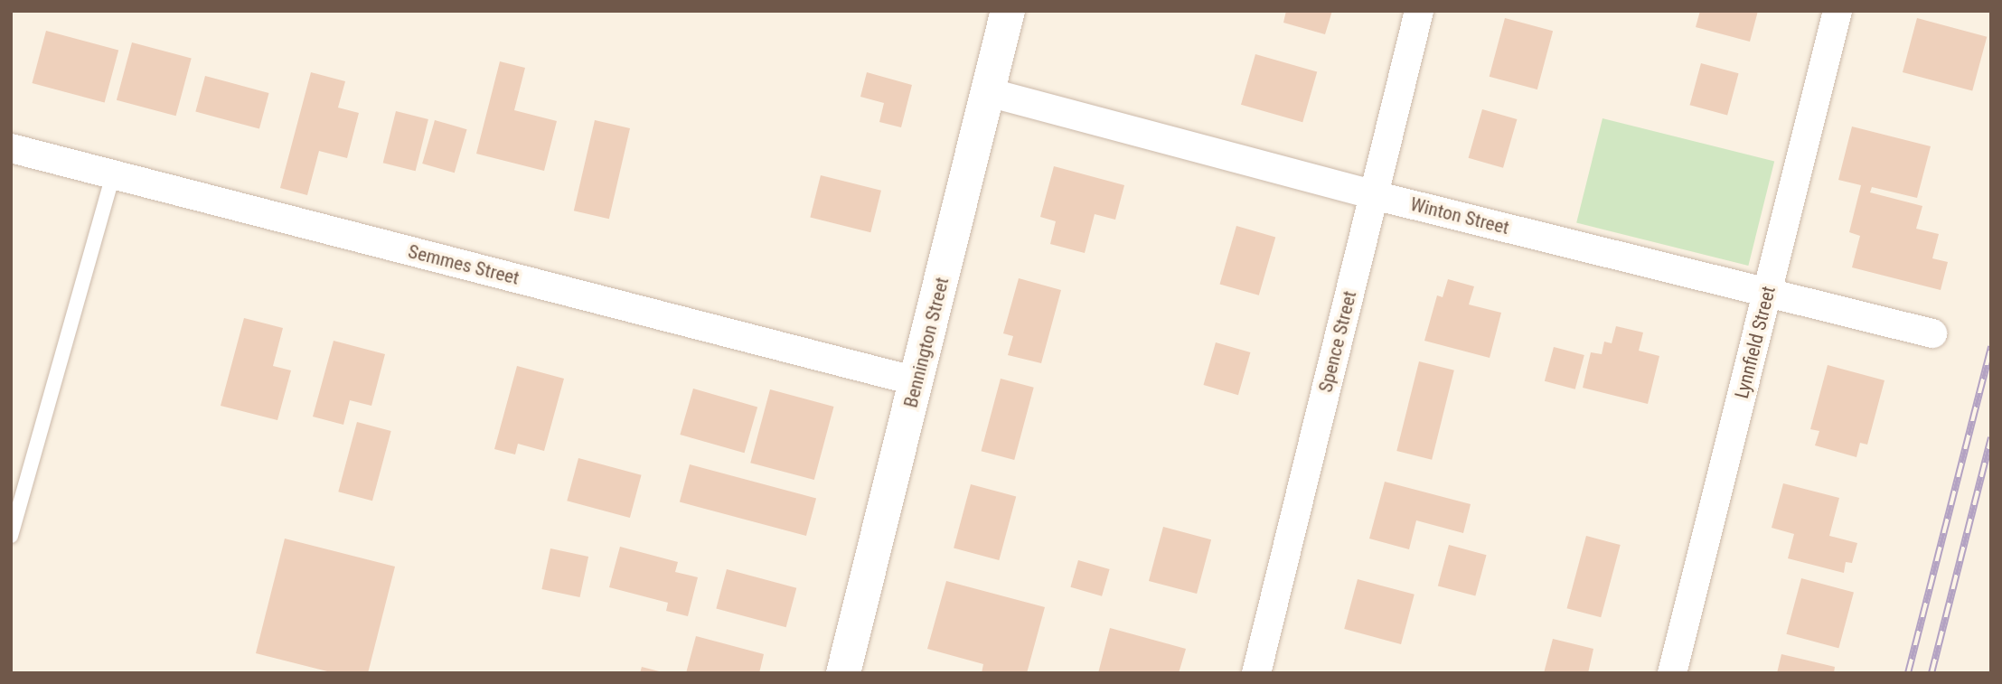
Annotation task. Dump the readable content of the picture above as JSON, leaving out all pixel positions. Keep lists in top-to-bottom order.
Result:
{
  "streets": {
    "street": [
      "Winton Street",
      "Semmes Street",
      "Spence Street",
      "Bennington Street",
      "Lynnfield Street"
    ]
  },
  "crossings": [
    ["Winton Street", "Spence Street"],
    ["Winton Street", "Bennington Street"],
    ["Winton Street", "Lynnfield Street"],
    ["Semmes Street", "Bennington Street"]
  ]
}
